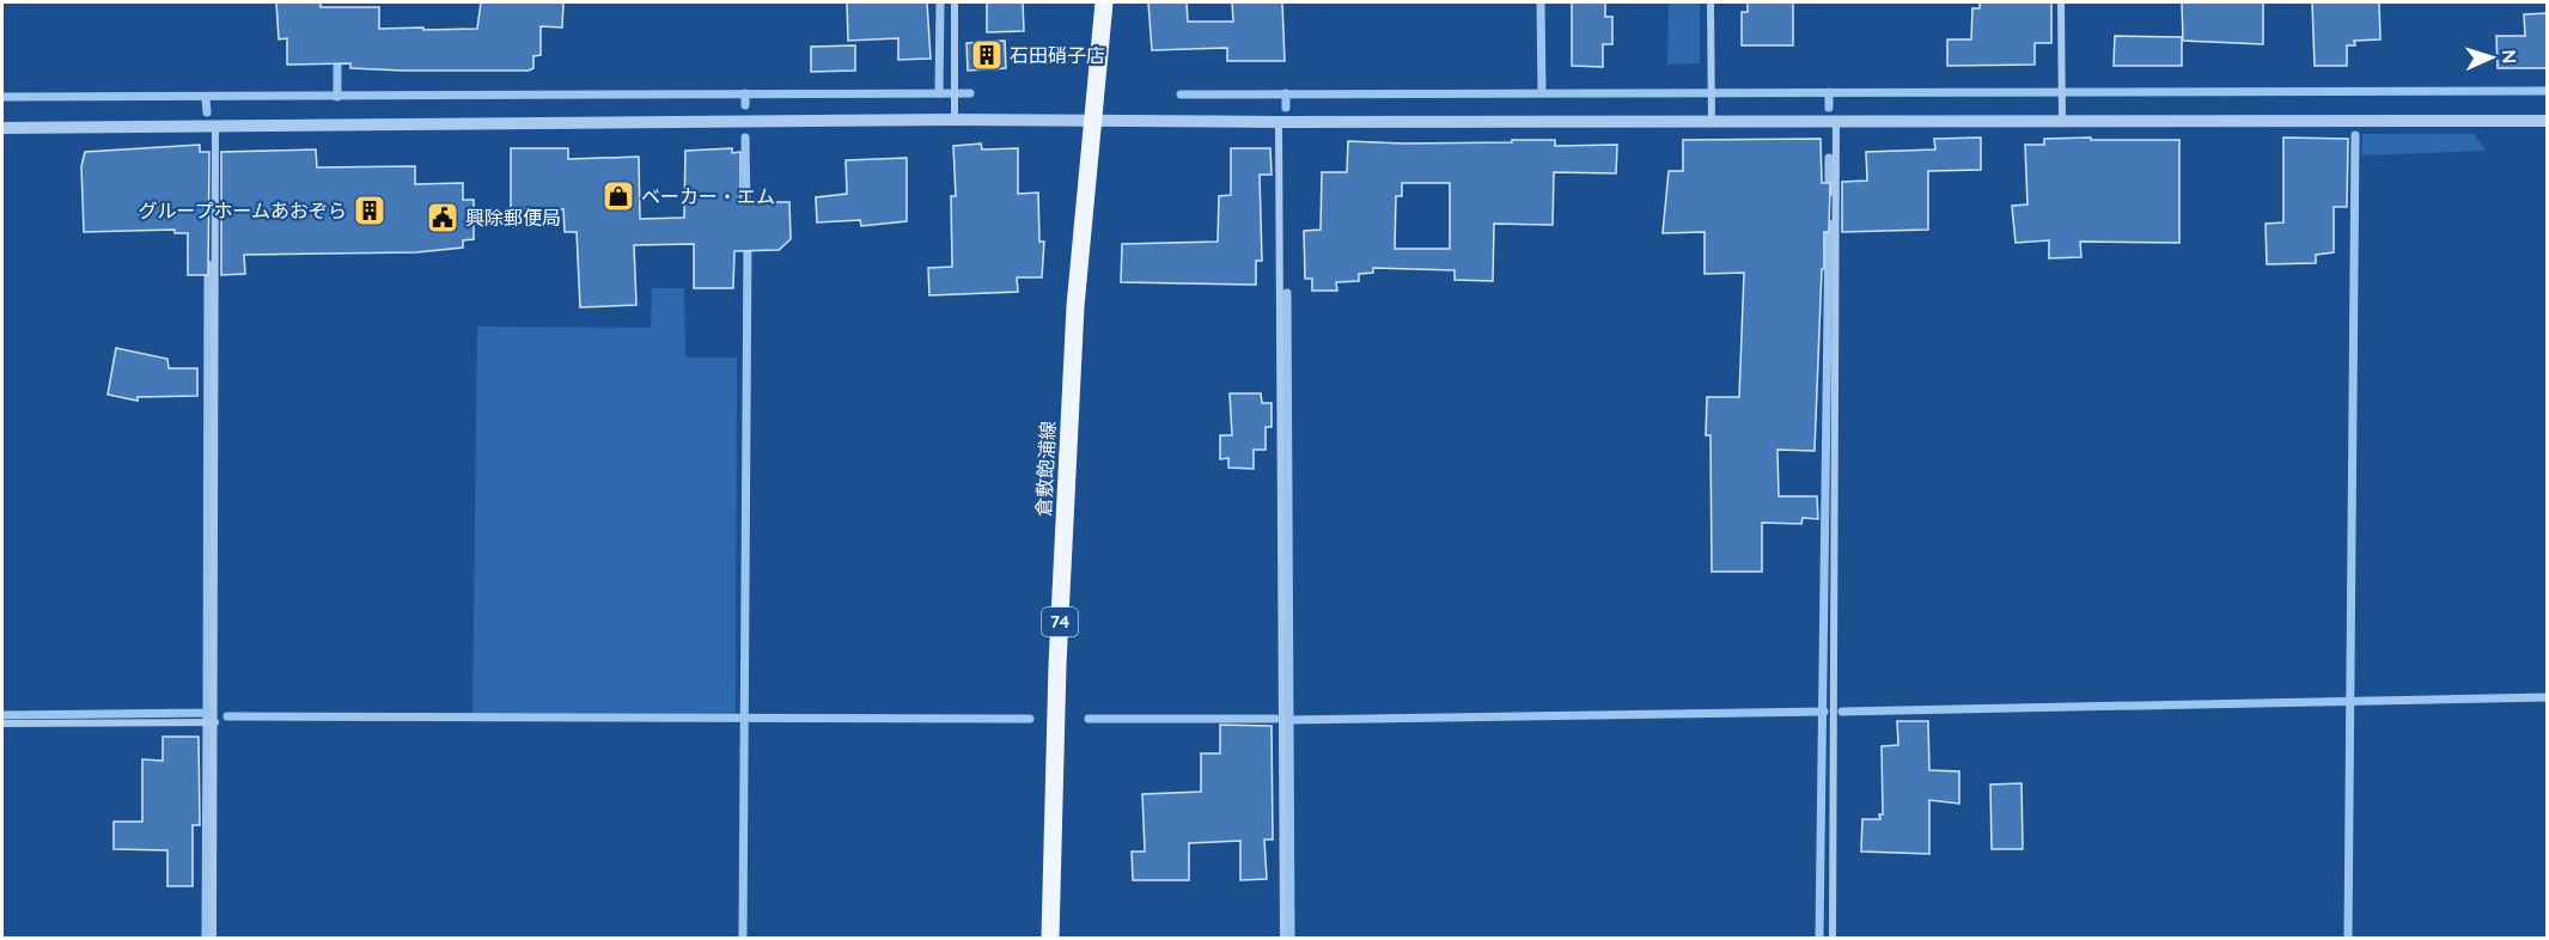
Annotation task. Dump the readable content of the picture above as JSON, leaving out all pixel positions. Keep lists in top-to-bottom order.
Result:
{
  "streets": {
    "main road": ["倉敷飽浦線", "74"]
  },
  "places": {
    "building": ["石田硝子店", "グループホームあおぞら"],
    "shop": ["ベーカー・エム"],
    "public building": ["興除郵便局"]
  },
  "north": "right"
}
